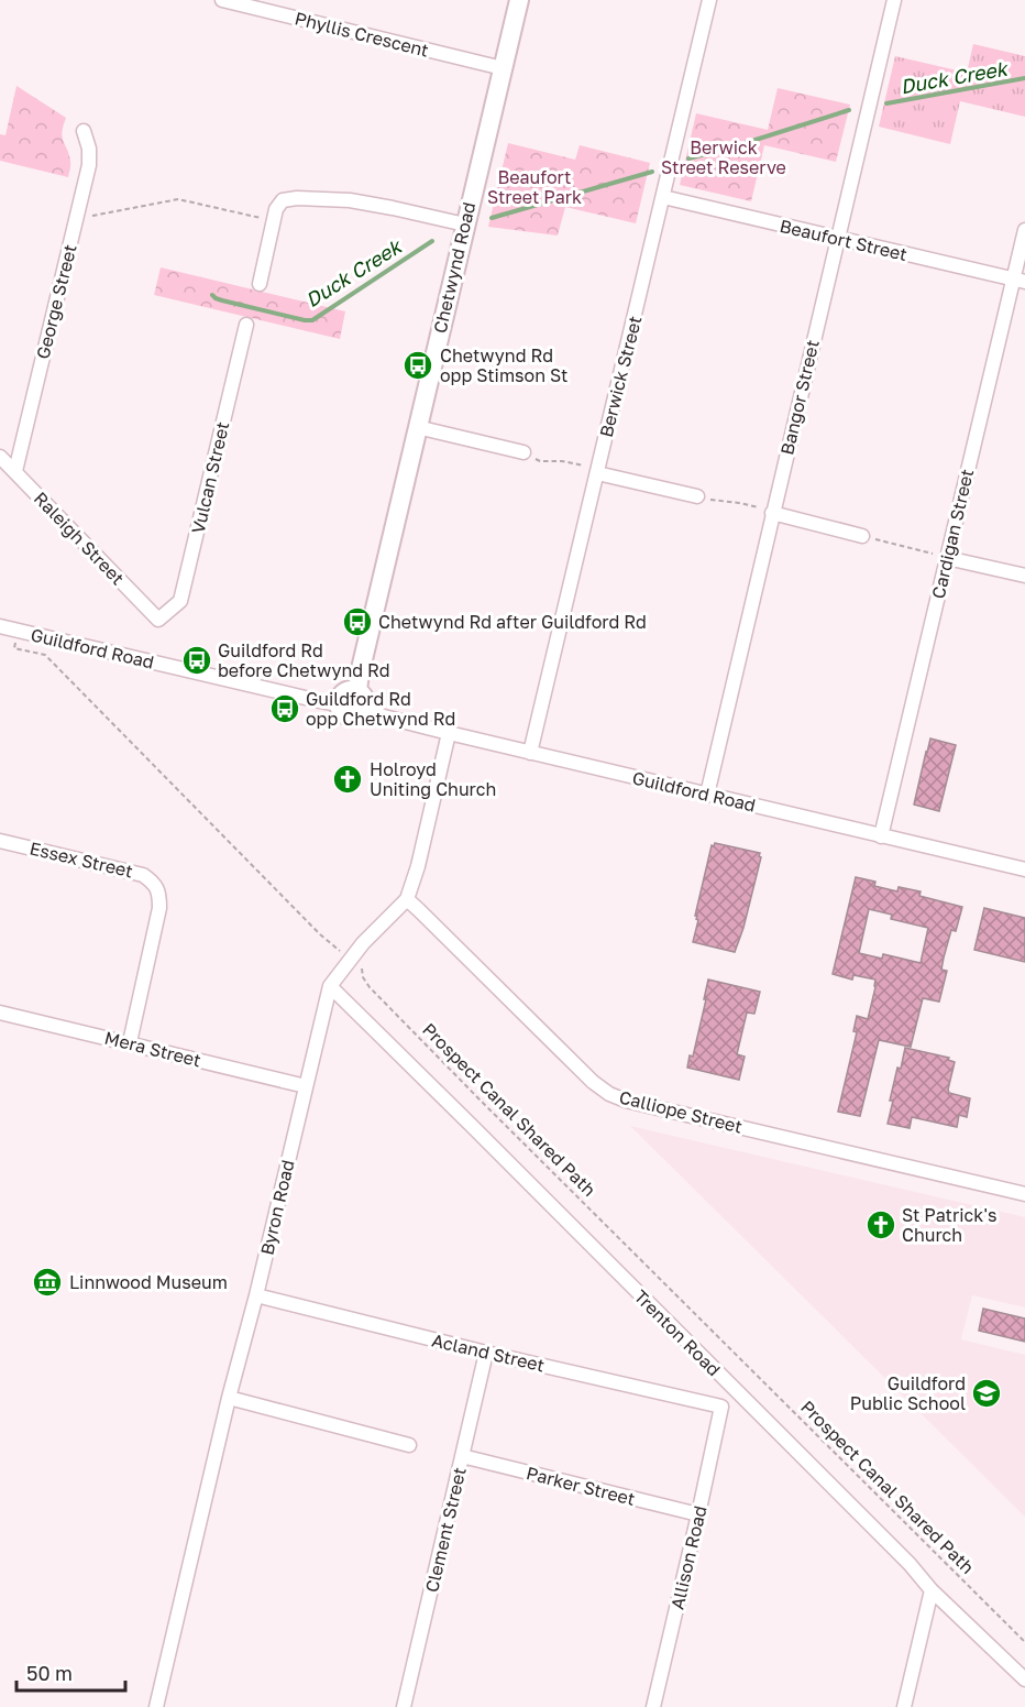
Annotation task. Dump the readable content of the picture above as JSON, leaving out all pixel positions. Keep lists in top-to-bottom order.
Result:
{
  "streets": {
    "street": [
      "Phyllis Crescent",
      "Beaufort Street",
      "Chetwynd Road",
      "George Street",
      "Berwick Street",
      "Bangor Street",
      "Vulcan Street",
      "Cardigan Street",
      "Raleigh Street",
      "Guildford Road",
      "Essex Street",
      "Mera Street",
      "Calliope Street",
      "Byron Road",
      "Trenton Road",
      "Acland Street",
      "Parker Street",
      "Clement Street",
      "Allison Road"
    ],
    "path": ["Prospect Canal Shared Path"]
  },
  "crossings": [
    ["Phyllis Crescent", "Chetwynd Road"],
    ["Beaufort Street", "Berwick Street"],
    ["Beaufort Street", "Bangor Street"],
    ["Beaufort Street", "Cardigan Street"],
    ["Chetwynd Road", "Guildford Road"],
    ["George Street", "Raleigh Street"],
    ["Berwick Street", "Guildford Road"],
    ["Bangor Street", "Guildford Road"],
    ["Vulcan Street", "Raleigh Street"],
    ["Cardigan Street", "Guildford Road"],
    ["Guildford Road", "Byron Road"],
    ["Essex Street", "Mera Street"],
    ["Mera Street", "Byron Road"],
    ["Prospect Canal Shared Path", "Byron Road"],
    ["Calliope Street", "Byron Road"],
    ["Byron Road", "Trenton Road"],
    ["Byron Road", "Acland Street"],
    ["Acland Street", "Clement Street"],
    ["Acland Street", "Allison Road"],
    ["Parker Street", "Clement Street"],
    ["Parker Street", "Allison Road"]
  ],
  "water": ["Duck Creek"],
  "parks": ["Berwick Street Reserve", "Beaufort Street Park"],
  "places": {
    "bus stop": [
      "Chetwynd Rd opp Stimson St",
      "Chetwynd Rd after Guildford Rd",
      "Guildford Rd before Chetwynd Rd",
      "Guildford Rd opp Chetwynd Rd"
    ],
    "church": ["Holroyd Uniting Church", "St Patrick's Church"],
    "museum": ["Linnwood Museum"],
    "school or university": ["Guildford Public School"]
  },
  "scale_bar": "50 m"
}
